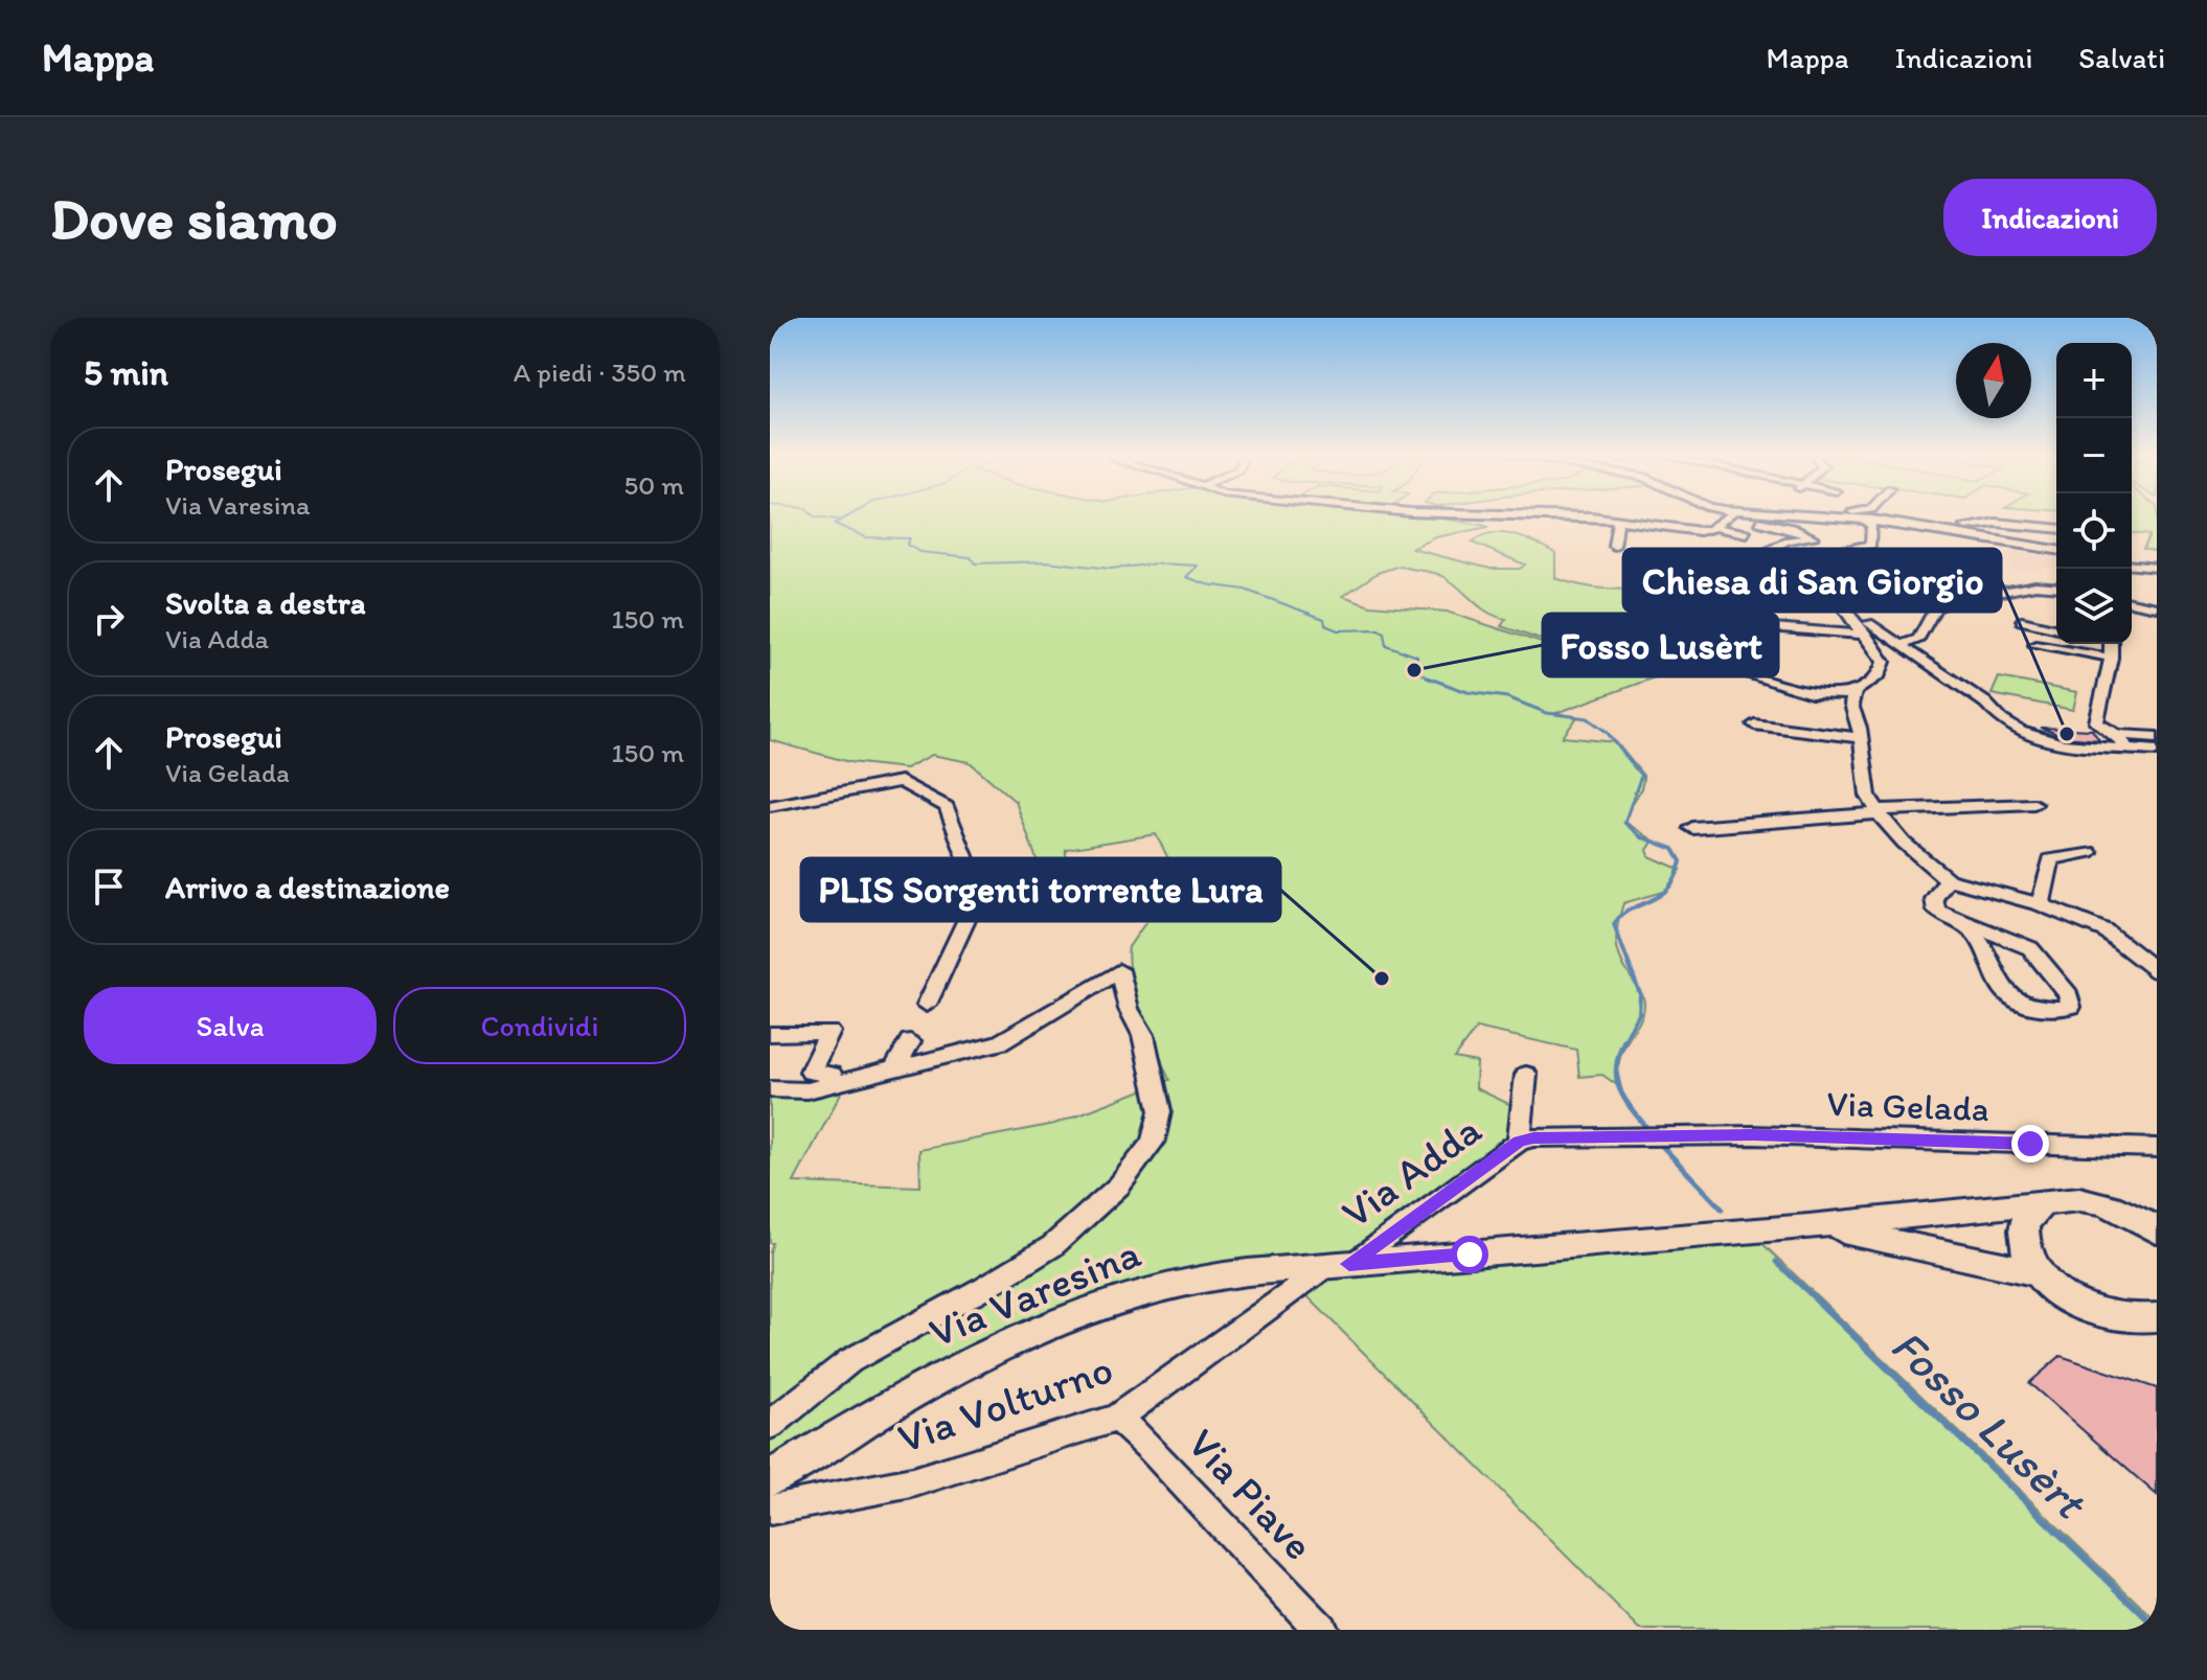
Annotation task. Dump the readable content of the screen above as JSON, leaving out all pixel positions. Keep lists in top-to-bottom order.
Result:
{
  "streets": {
    "main road": ["Via Varesina"],
    "street": [
      "Via Gelada",
      "Via Adda",
      "Via Volturno",
      "Via Piave"
    ]
  },
  "crossings": [
    ["Via Gelada", "Via Adda"],
    ["Via Adda", "Via Varesina"],
    ["Via Adda", "Via Volturno"],
    ["Via Varesina", "Via Volturno"],
    ["Via Volturno", "Via Piave"]
  ],
  "water": ["Fosso Lusèrt"],
  "places": ["Fosso Lusèrt", "Chiesa di San Giorgio", "PLIS Sorgenti torrente Lura"],
  "north": "top",
  "page": {
    "header": "Mappa",
    "nav": ["Mappa", "Indicazioni", "Salvati"],
    "buttons": [
      "Indicazioni",
      ["Salva", "Condividi"]
    ],
    "title": "Dove siamo",
    "heading": ["5 min", "A piedi · 350 m"],
    "map_buttons": ["+", "−"],
    "list": [
      ["Prosegui", "Via Varesina", "50 m"],
      ["Svolta a destra", "Via Adda", "150 m"],
      ["Prosegui", "Via Gelada", "150 m"],
      "Arrivo a destinazione"
    ]
  }
}
